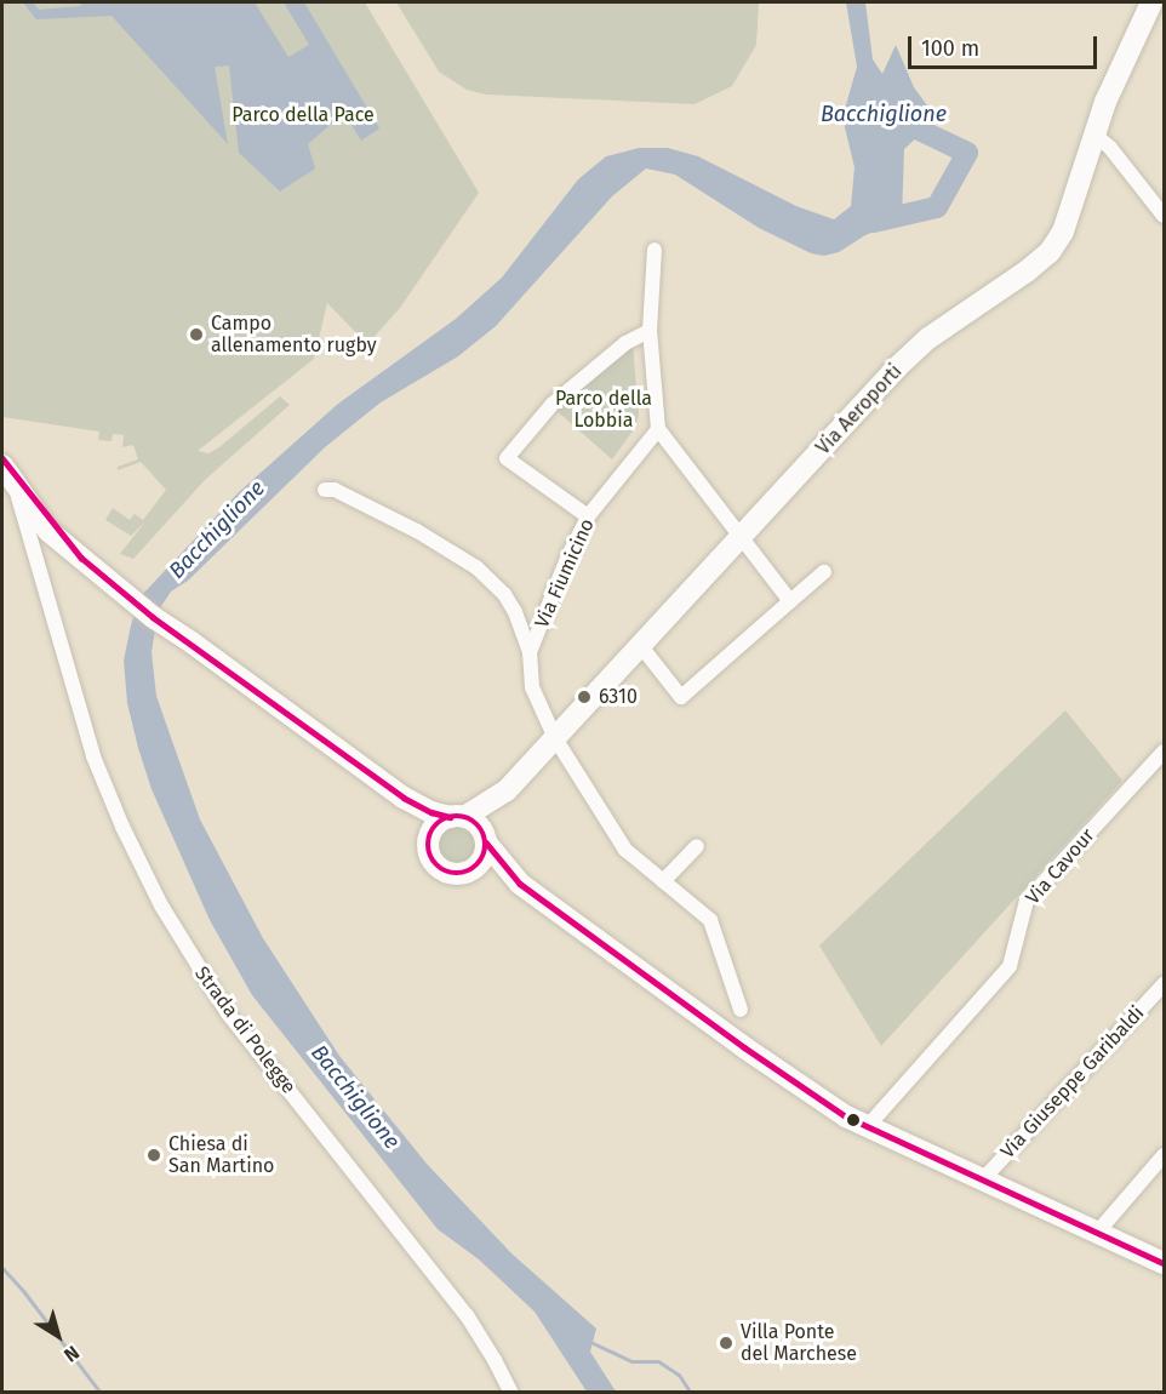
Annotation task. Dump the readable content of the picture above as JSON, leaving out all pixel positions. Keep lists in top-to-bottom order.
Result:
{
  "streets": {
    "main road": ["Via Aeroporti"],
    "street": [
      "Via Fiumicino",
      "Via Cavour",
      "Strada di Polegge",
      "Via Giuseppe Garibaldi"
    ]
  },
  "water": ["Bacchiglione"],
  "parks": ["Parco della Pace", "Parco della Lobbia"],
  "places": [
    "Campo allenamento rugby",
    "6310",
    "Chiesa di San Martino",
    "Villa Ponte del Marchese"
  ],
  "scale_bar": "100 m",
  "north": "bottom right"
}
